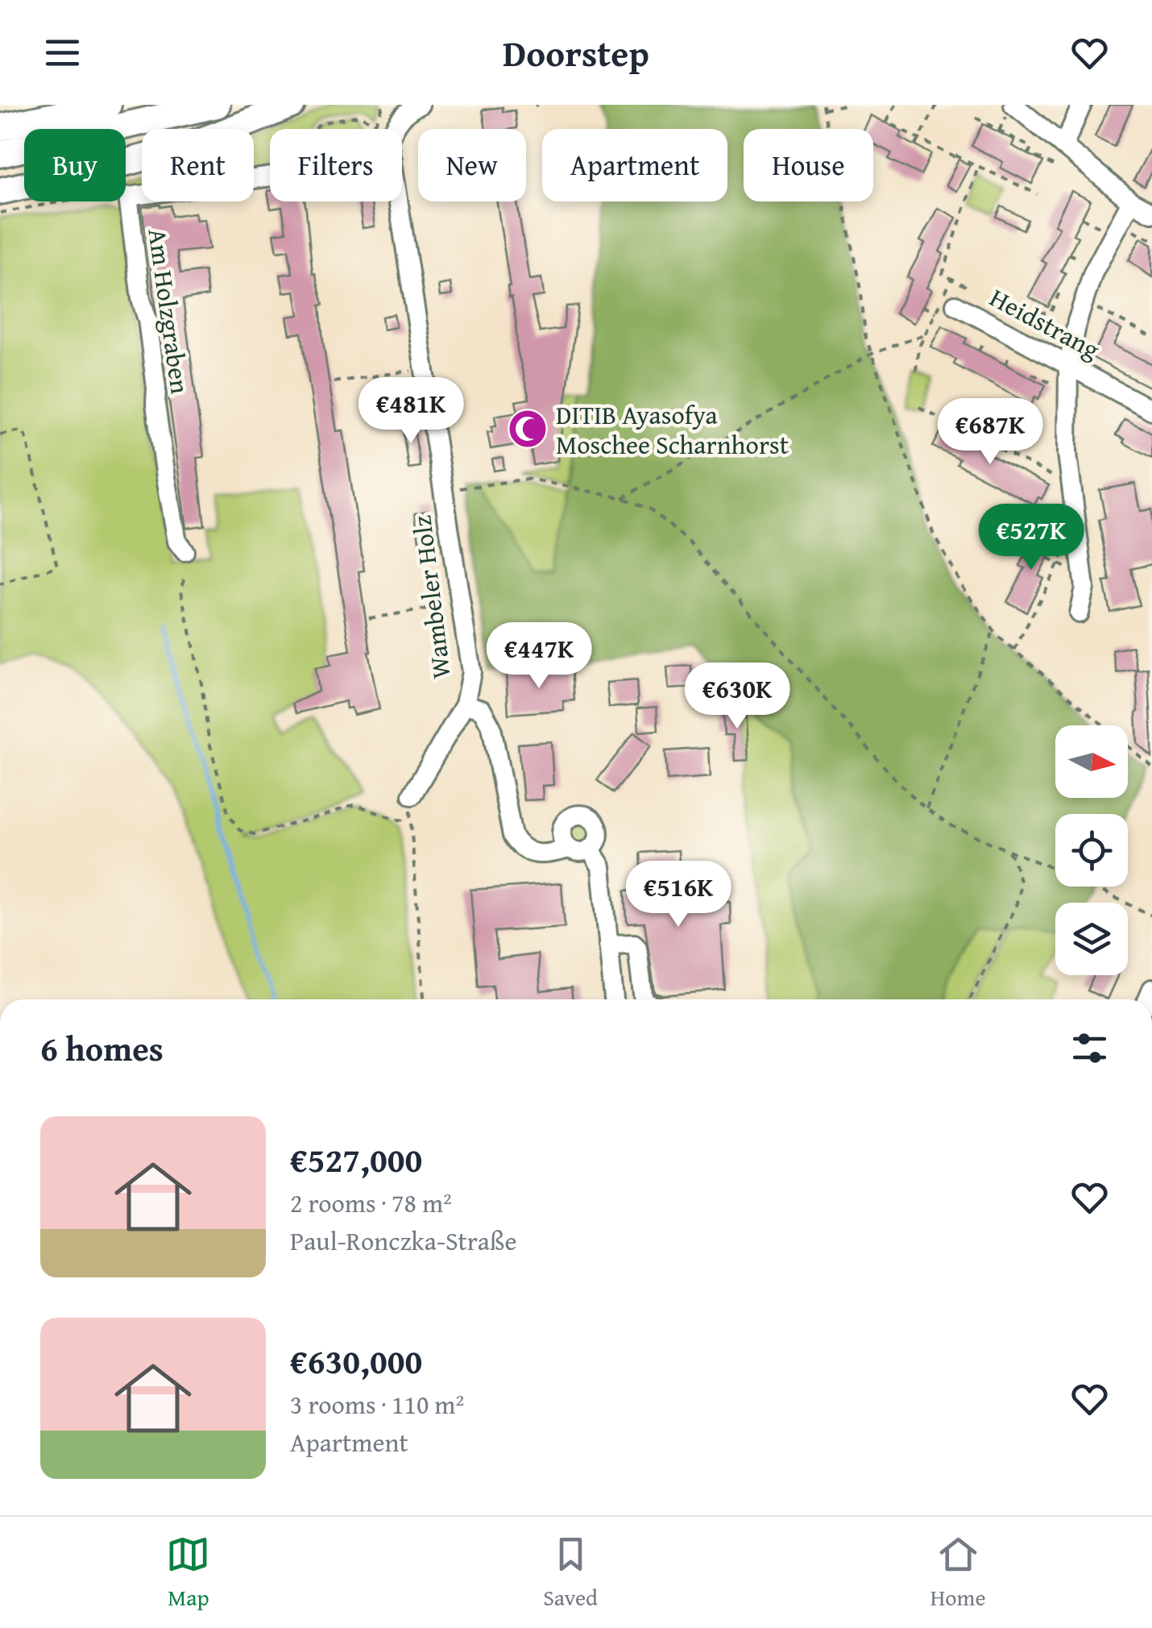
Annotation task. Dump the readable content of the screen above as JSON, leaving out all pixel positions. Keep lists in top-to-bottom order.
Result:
{
  "streets": {
    "street": ["Am Holzgraben", "Heidstrang", "Wambeler Holz"]
  },
  "places": {
    "mosque": ["DITIB Ayasofya Moschee Scharnhorst"]
  },
  "north": "right",
  "page": {
    "header": "Doorstep",
    "chip": [
      "Buy",
      "Rent",
      "Filters",
      "New",
      "Apartment",
      "House"
    ],
    "price": [
      "€481K",
      "€687K",
      "€527K",
      "€447K",
      "€630K",
      "€516K"
    ],
    "heading": "6 homes",
    "list": [
      {
        "name": "€527,000",
        "note": "2 rooms · 78 m² · Paul-Ronczka-Straße"
      },
      {
        "name": "€630,000",
        "note": "3 rooms · 110 m² · Apartment"
      }
    ],
    "tabs": ["Map", "Saved", "Home"]
  }
}
